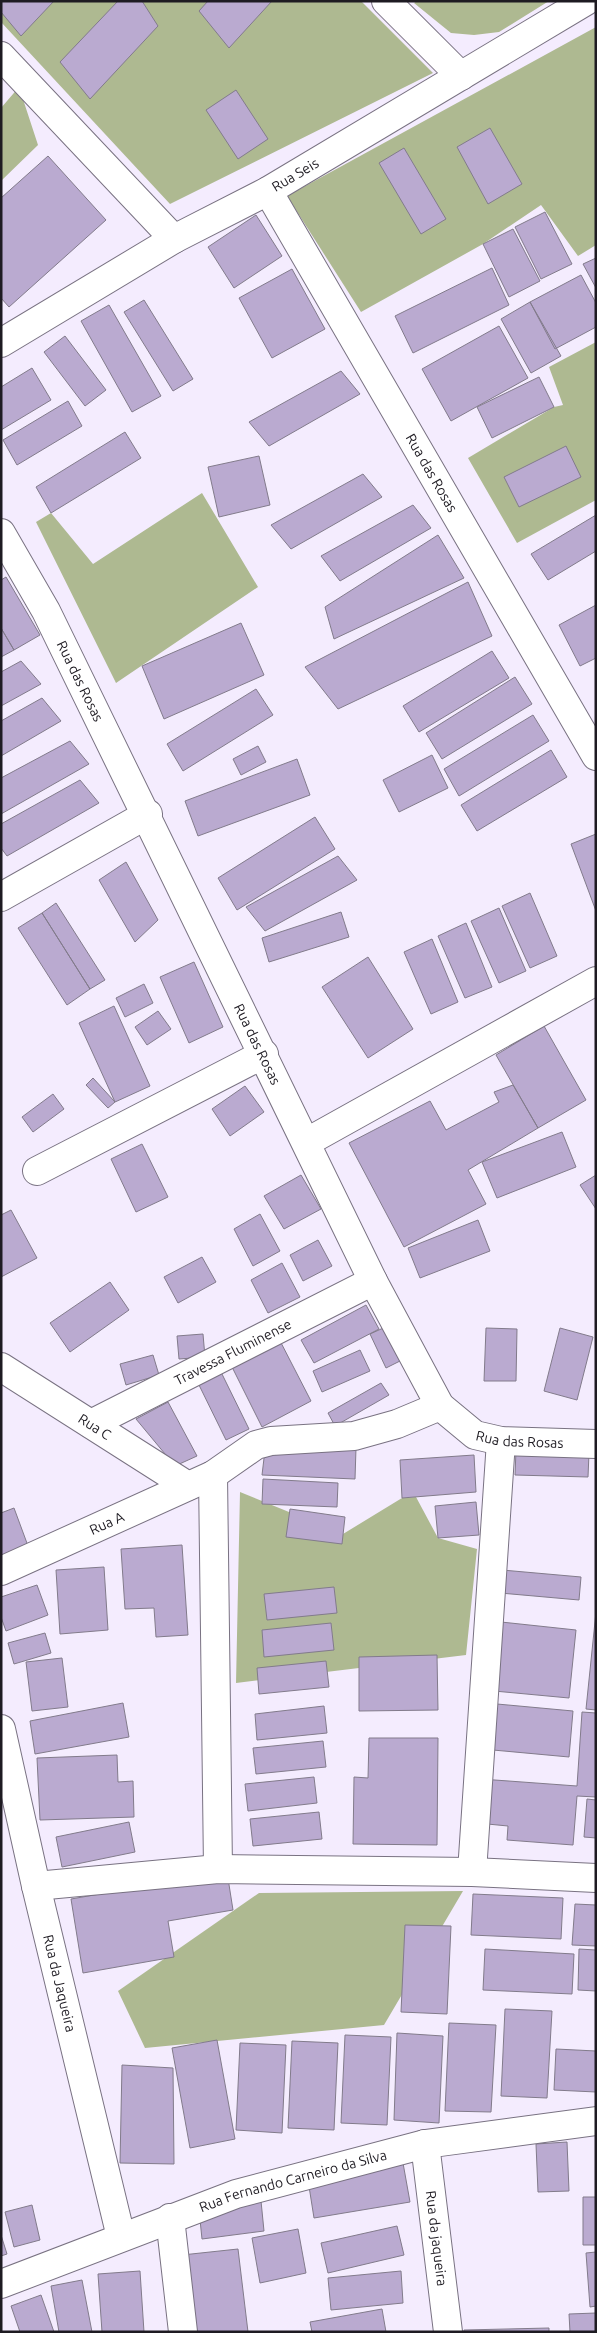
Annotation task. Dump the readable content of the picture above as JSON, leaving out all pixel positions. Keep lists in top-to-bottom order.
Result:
{
  "streets": {
    "street": [
      "Rua Seis",
      "Rua das Rosas",
      "Travessa Fluminense",
      "Rua C",
      "Rua A",
      "Rua da Jaqueira",
      "Rua Fernando Carneiro da Silva",
      "Rua da jaqueira"
    ]
  },
  "crossings": [
    ["Rua Seis", "Rua das Rosas"],
    ["Rua das Rosas", "Travessa Fluminense"],
    ["Rua das Rosas", "Rua A"],
    ["Travessa Fluminense", "Rua C"],
    ["Rua C", "Rua A"],
    ["Rua da Jaqueira", "Rua Fernando Carneiro da Silva"],
    ["Rua Fernando Carneiro da Silva", "Rua da jaqueira"]
  ]
}
